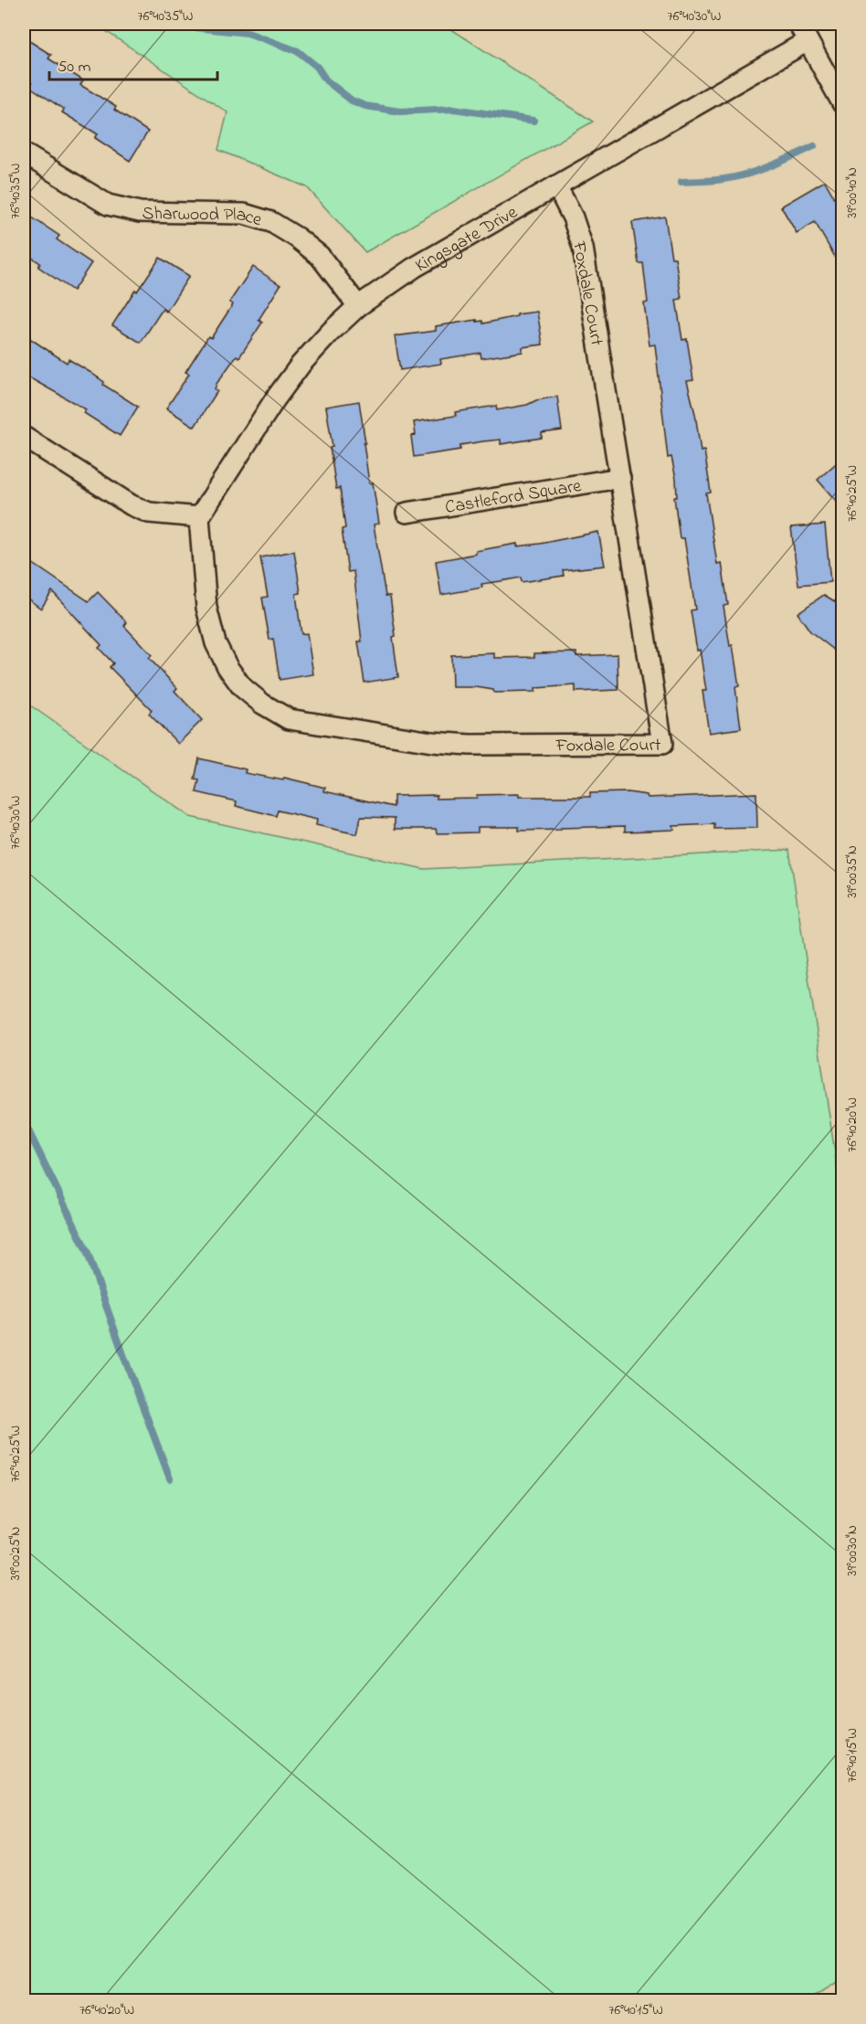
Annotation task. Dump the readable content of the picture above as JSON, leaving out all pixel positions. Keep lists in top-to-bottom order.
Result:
{
  "streets": {
    "street": [
      "Sharwood Place",
      "Kingsgate Drive",
      "Foxdale Court",
      "Castleford Square"
    ]
  },
  "crossings": [
    ["Sharwood Place", "Kingsgate Drive"],
    ["Kingsgate Drive", "Foxdale Court"],
    ["Foxdale Court", "Castleford Square"]
  ],
  "scale_bar": "50 m",
  "coordinates": [
    "76°40'35\"W",
    "76°40'30\"W",
    "39°00'40\"N",
    "76°40'25\"W",
    "39°00'35\"N",
    "76°40'20\"W",
    "39°00'30\"N",
    "39°00'25\"N",
    "76°40'15\"W"
  ]
}
